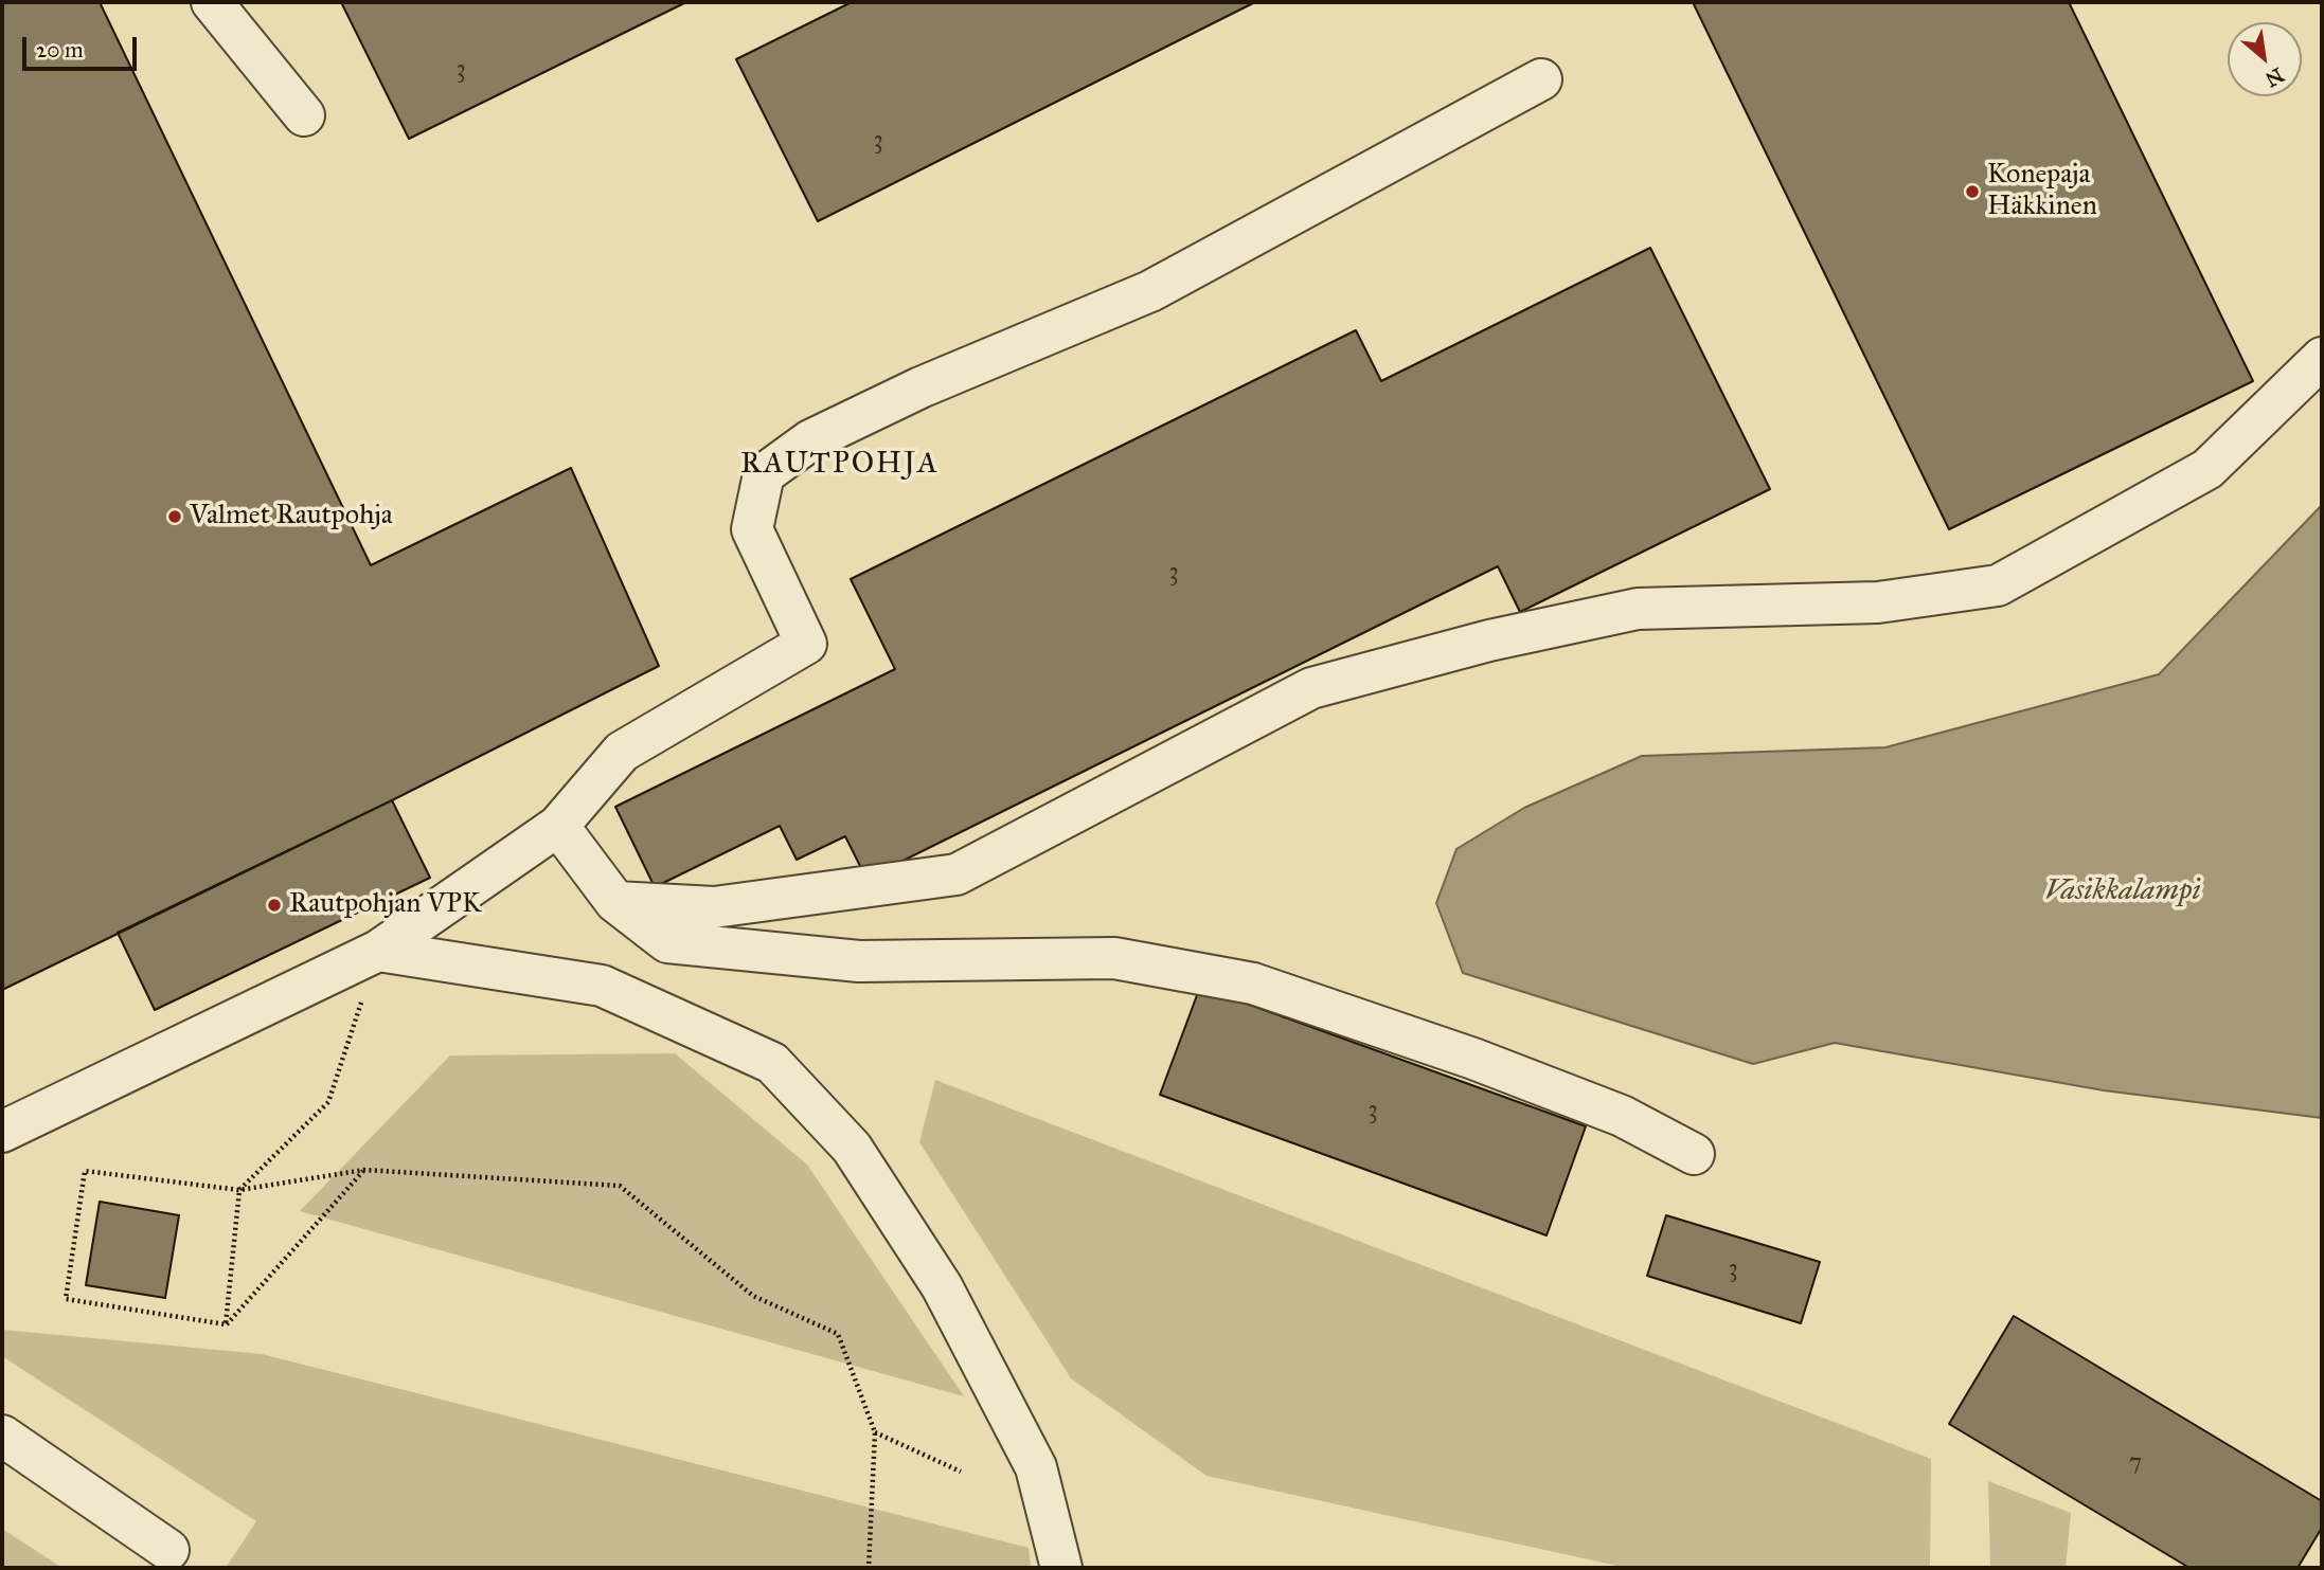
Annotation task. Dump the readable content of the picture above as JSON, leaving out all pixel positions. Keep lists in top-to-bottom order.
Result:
{
  "districts": ["RAUTPOHJA"],
  "water": ["Vasikkalampi"],
  "places": ["Konepaja Häkkinen", "Valmet Rautpohja", "Rautpohjan VPK"],
  "house_numbers": [
    "3",
    "3",
    "3",
    "3",
    "3",
    "7"
  ],
  "scale_bar": "20 m",
  "north": "bottom right"
}
